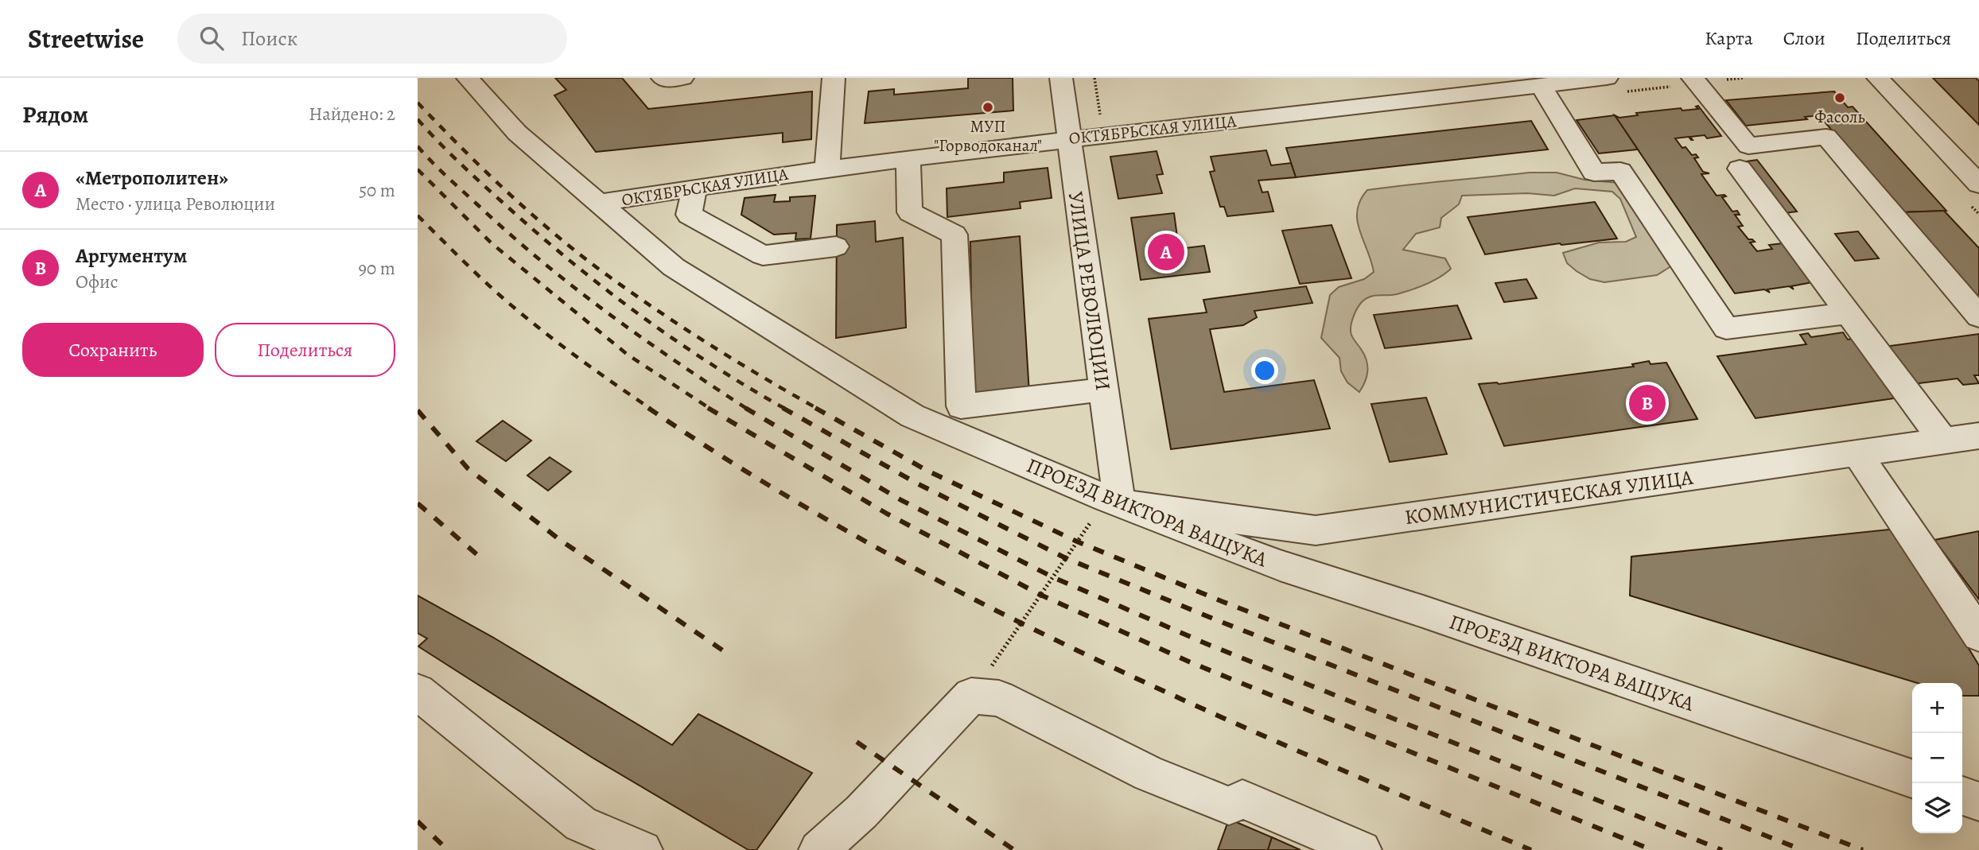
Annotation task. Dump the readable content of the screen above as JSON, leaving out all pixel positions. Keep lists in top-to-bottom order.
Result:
{
  "streets": {
    "street": [
      "ОКТЯБРЬСКАЯ УЛИЦА",
      "УЛИЦА РЕВОЛЮЦИИ",
      "КОММУНИСТИЧЕСКАЯ УЛИЦА",
      "ПРОЕЗД ВИКТОРА ВАЩУКА"
    ]
  },
  "crossings": [
    ["ОКТЯБРЬСКАЯ УЛИЦА", "УЛИЦА РЕВОЛЮЦИИ"],
    ["ОКТЯБРЬСКАЯ УЛИЦА", "ПРОЕЗД ВИКТОРА ВАЩУКА"],
    ["УЛИЦА РЕВОЛЮЦИИ", "КОММУНИСТИЧЕСКАЯ УЛИЦА"],
    ["УЛИЦА РЕВОЛЮЦИИ", "ПРОЕЗД ВИКТОРА ВАЩУКА"],
    ["КОММУНИСТИЧЕСКАЯ УЛИЦА", "ПРОЕЗД ВИКТОРА ВАЩУКА"]
  ],
  "places": ["Фасоль", "МУП \"Горводоканал\""],
  "page": {
    "header": "Streetwise",
    "search": "Поиск",
    "nav": ["Карта", "Слои", "Поделиться"],
    "heading": ["Рядом", "Найдено: 2"],
    "list": [
      {
        "mark": "A",
        "name": "«Метрополитен»",
        "note": "Место · улица Революции",
        "value": "50 m"
      },
      {
        "mark": "B",
        "name": "Аргументум",
        "note": "Офис",
        "value": "90 m"
      }
    ],
    "pins": ["A", "B"],
    "buttons": ["Сохранить", "Поделиться"],
    "map_buttons": ["+", "−"]
  }
}
